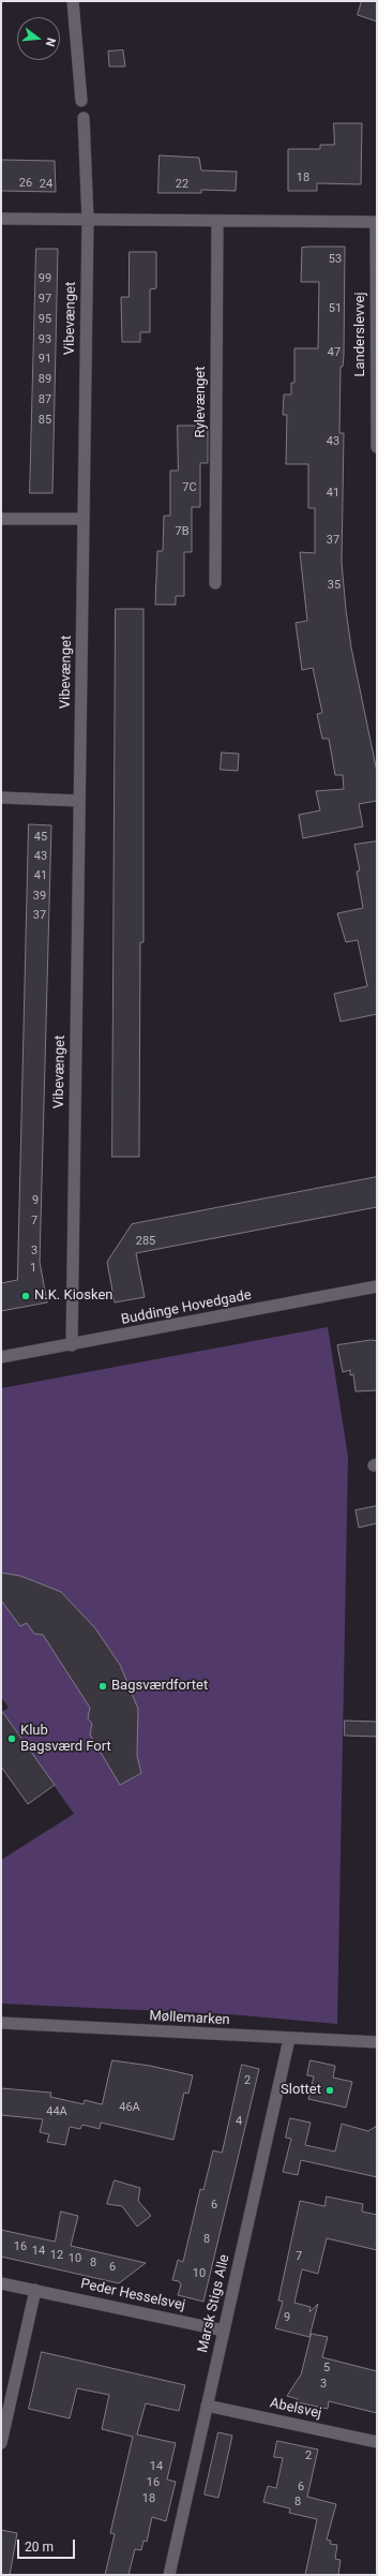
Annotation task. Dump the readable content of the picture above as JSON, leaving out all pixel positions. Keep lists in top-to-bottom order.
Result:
{
  "streets": {
    "street": [
      "Vibevænget",
      "Landerslevvej",
      "Rylevænget",
      "Buddinge Hovedgade",
      "Møllemarken",
      "Peder Hesselsvej",
      "Marsk Stigs Alle",
      "Abelsvej"
    ]
  },
  "crossings": [
    ["Vibevænget", "Buddinge Hovedgade"],
    ["Møllemarken", "Marsk Stigs Alle"],
    ["Peder Hesselsvej", "Marsk Stigs Alle"],
    ["Marsk Stigs Alle", "Abelsvej"]
  ],
  "places": [
    "N.K. Kiosken",
    "Bagsværdfortet",
    "Klub Bagsværd Fort",
    "Slottet"
  ],
  "house_numbers": [
    "18",
    "26",
    "24",
    "22",
    "53",
    "99",
    "97",
    "51",
    "95",
    "93",
    "47",
    "91",
    "89",
    "87",
    "85",
    "43",
    "7C",
    "41",
    "7B",
    "37",
    "35",
    "45",
    "43",
    "41",
    "39",
    "37",
    "9",
    "7",
    "285",
    "3",
    "1",
    "2",
    "46A",
    "44A",
    "4",
    "6",
    "8",
    "16",
    "14",
    "12",
    "7",
    "10",
    "8",
    "6",
    "10",
    "9",
    "5",
    "3",
    "2",
    "14",
    "16",
    "6",
    "18",
    "8"
  ],
  "scale_bar": "20 m",
  "north": "right"
}
